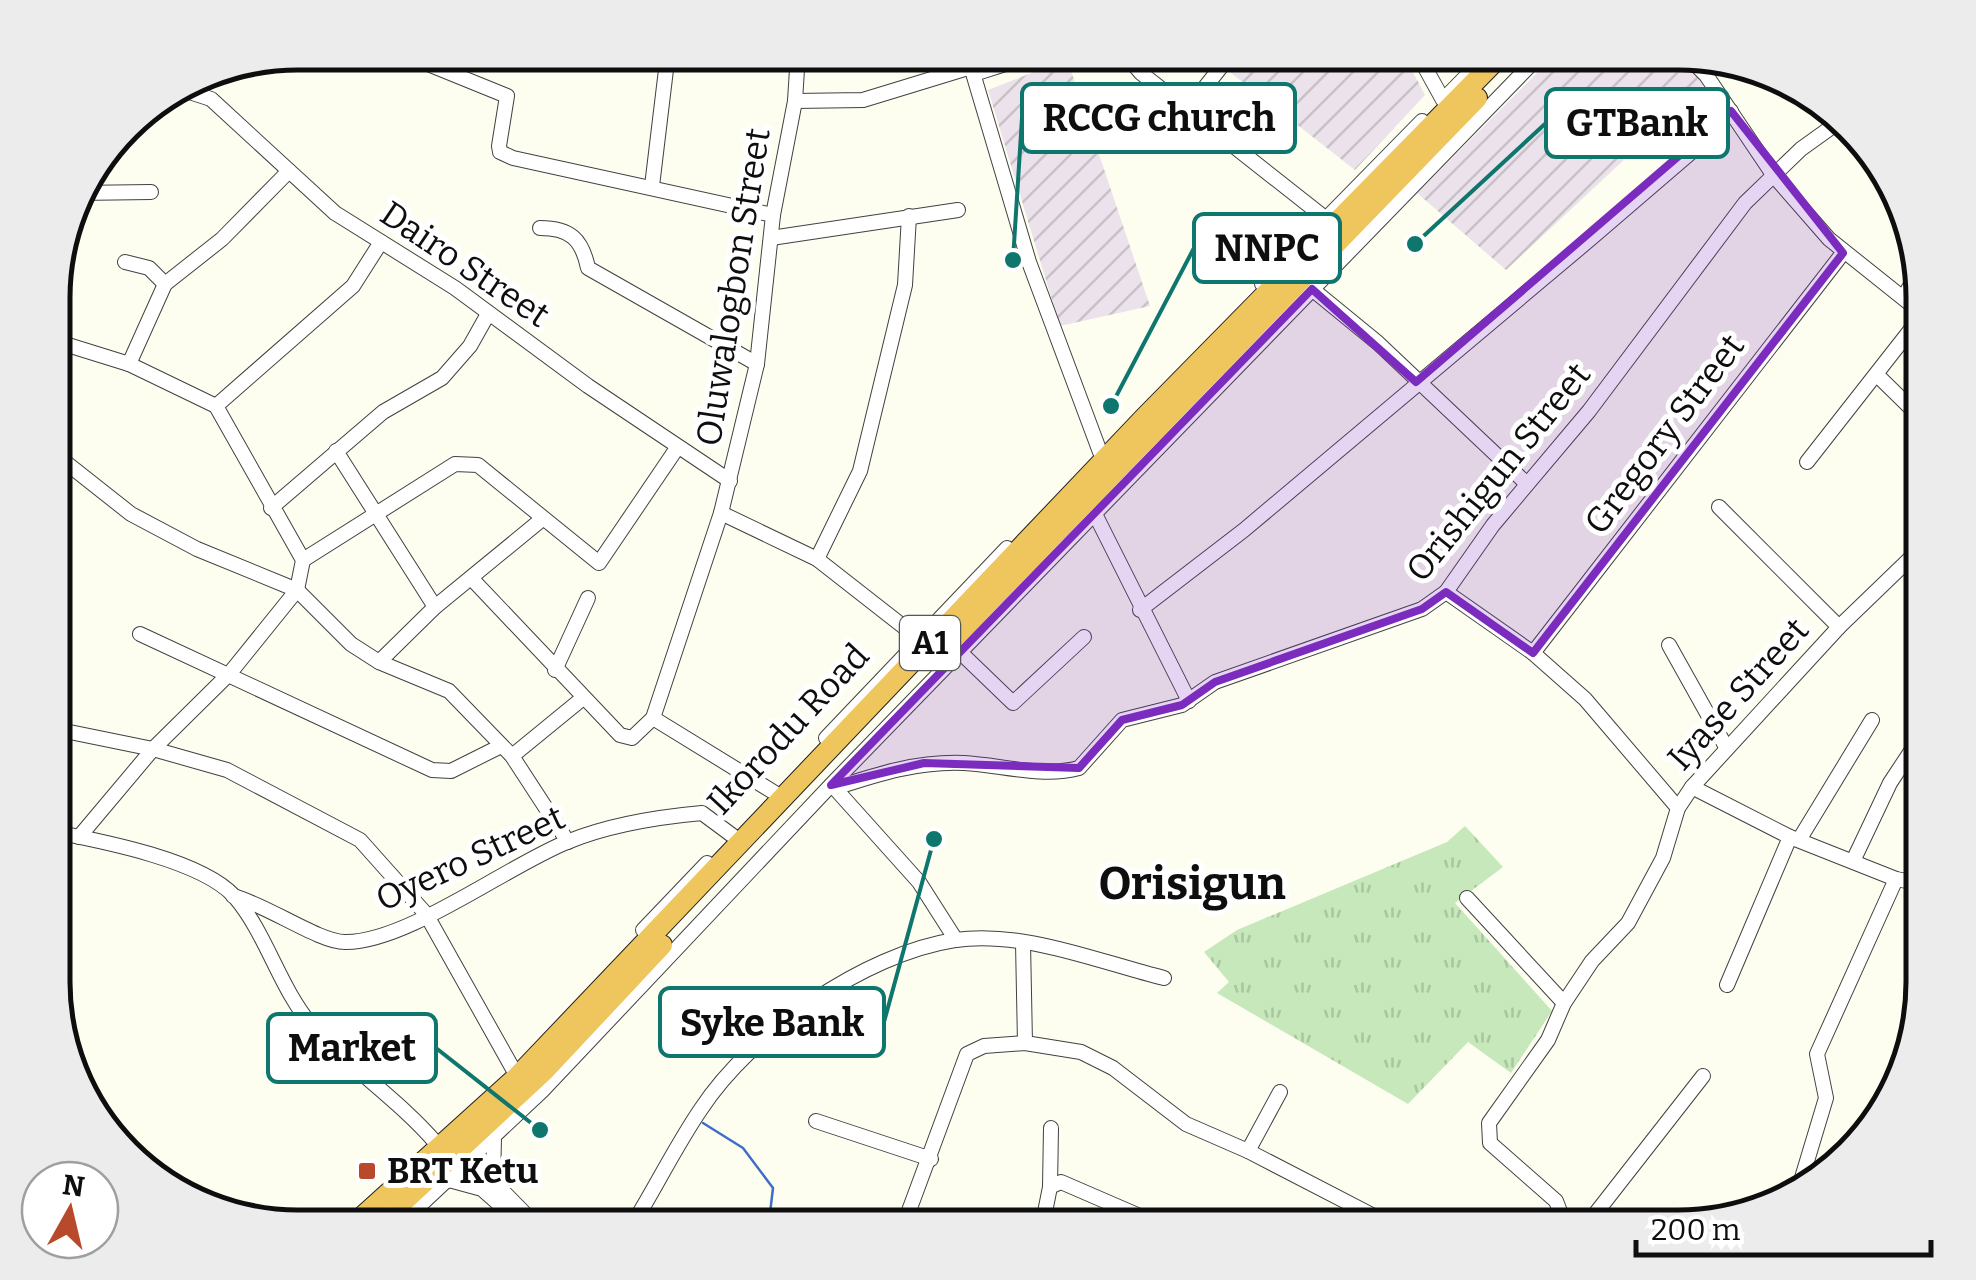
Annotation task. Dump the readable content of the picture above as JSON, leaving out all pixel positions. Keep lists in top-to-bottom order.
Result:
{
  "streets": {
    "highway": ["A1", "Ikorodu Road"],
    "street": [
      "Dairo Street",
      "Oluwalogbon Street",
      "Gregory Street",
      "Orishigun Street",
      "Iyase Street",
      "Oyero Street"
    ]
  },
  "crossings": [
    ["Dairo Street", "Oluwalogbon Street"],
    ["Orishigun Street", "Ikorodu Road"],
    ["Ikorodu Road", "Oyero Street"]
  ],
  "districts": ["Orisigun"],
  "places": {
    "other": [
      "GTBank",
      "RCCG church",
      "NNPC",
      "Syke Bank",
      "Market"
    ],
    "transit": ["BRT Ketu"]
  },
  "scale_bar": "200 m",
  "north": "top"
}
